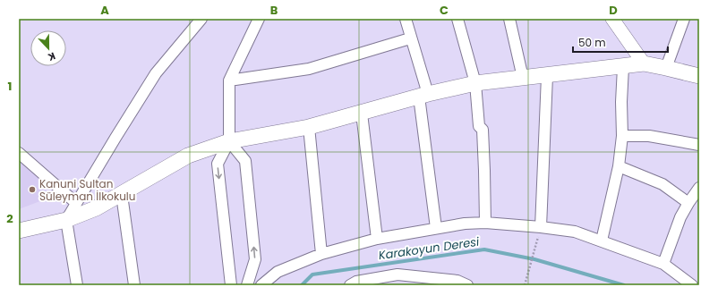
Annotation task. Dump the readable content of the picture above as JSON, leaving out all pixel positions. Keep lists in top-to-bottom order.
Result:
{
  "water": ["Karakoyun Deresi"],
  "places": ["Kanuni Sultan Süleyman İlkokulu"],
  "scale_bar": "50 m",
  "north": "bottom",
  "grid": {
    "columns": [
      "A",
      "B",
      "C",
      "D"
    ],
    "rows": ["1", "2"]
  }
}
